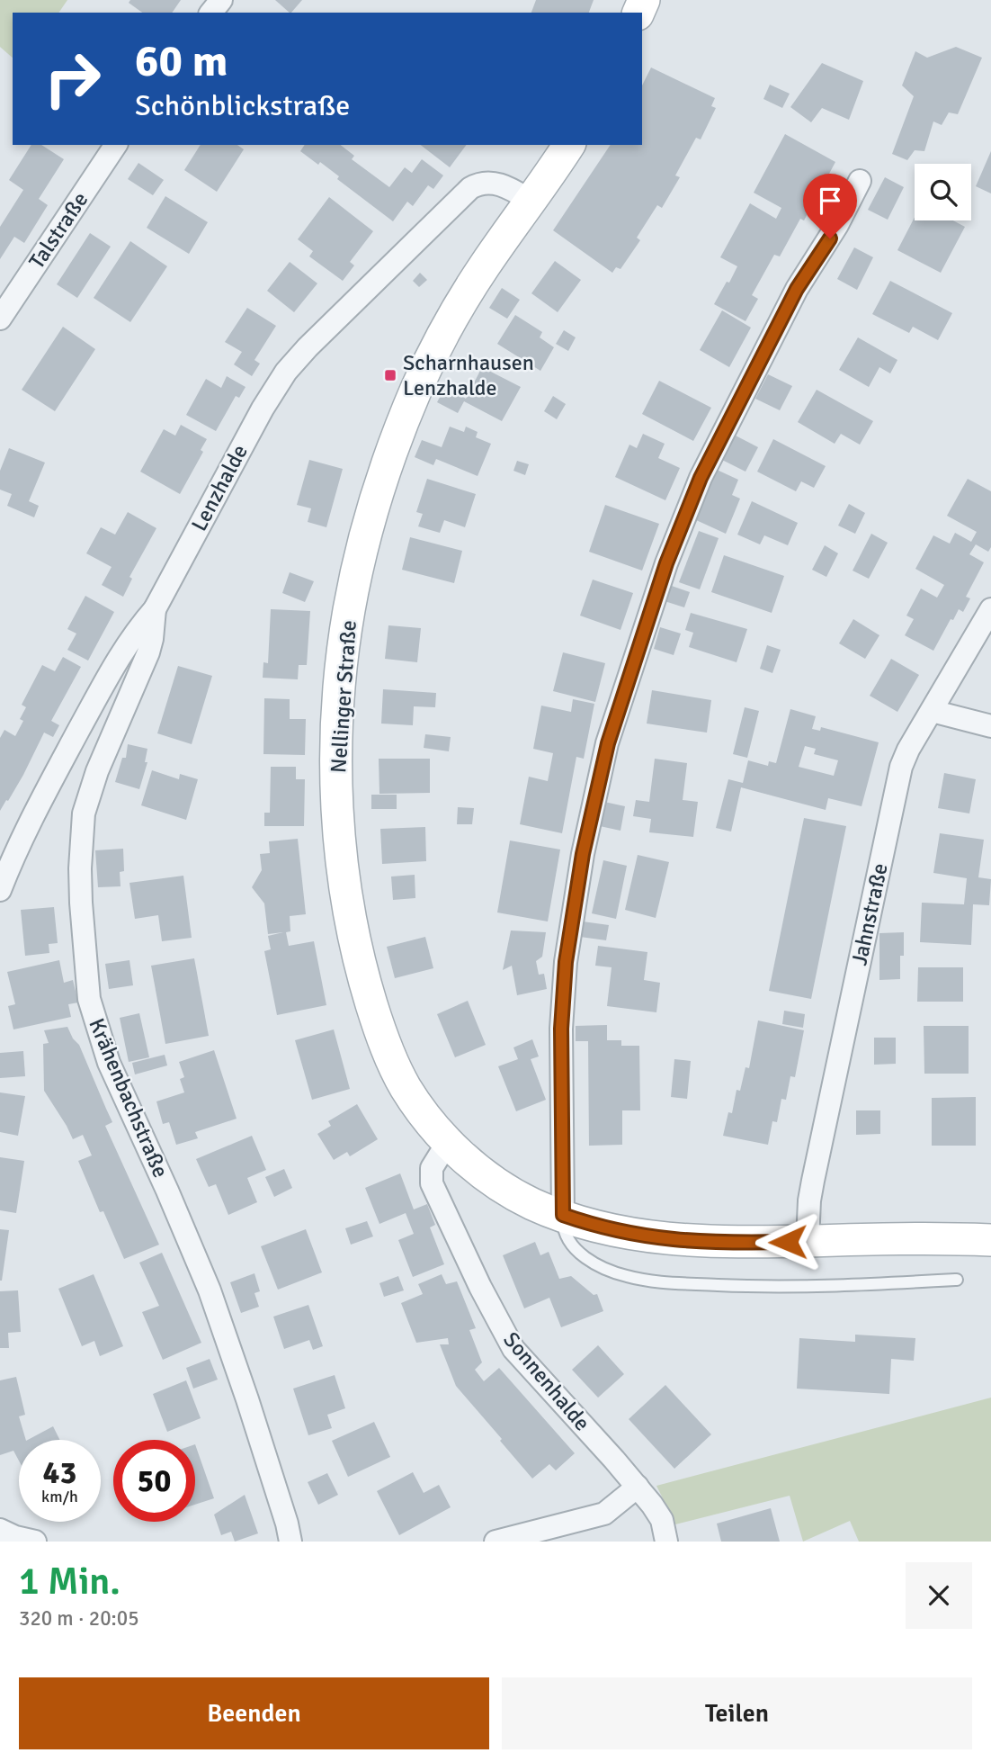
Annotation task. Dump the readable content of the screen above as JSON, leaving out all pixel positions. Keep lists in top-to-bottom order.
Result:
{
  "streets": {
    "main road": ["Nellinger Straße"],
    "street": [
      "Talstraße",
      "Lenzhalde",
      "Jahnstraße",
      "Krähenbachstraße",
      "Sonnenhalde"
    ]
  },
  "crossings": [
    ["Lenzhalde", "Nellinger Straße"],
    ["Lenzhalde", "Krähenbachstraße"],
    ["Nellinger Straße", "Jahnstraße"],
    ["Nellinger Straße", "Sonnenhalde"]
  ],
  "places": {
    "transit": ["Scharnhausen Lenzhalde"]
  },
  "page": {
    "turn": ["60 m", "Schönblickstraße"],
    "speed": "43 km/h",
    "limit": "50",
    "heading": ["1 Min.", "320 m · 20:05"],
    "buttons": ["Beenden", "Teilen"]
  }
}
